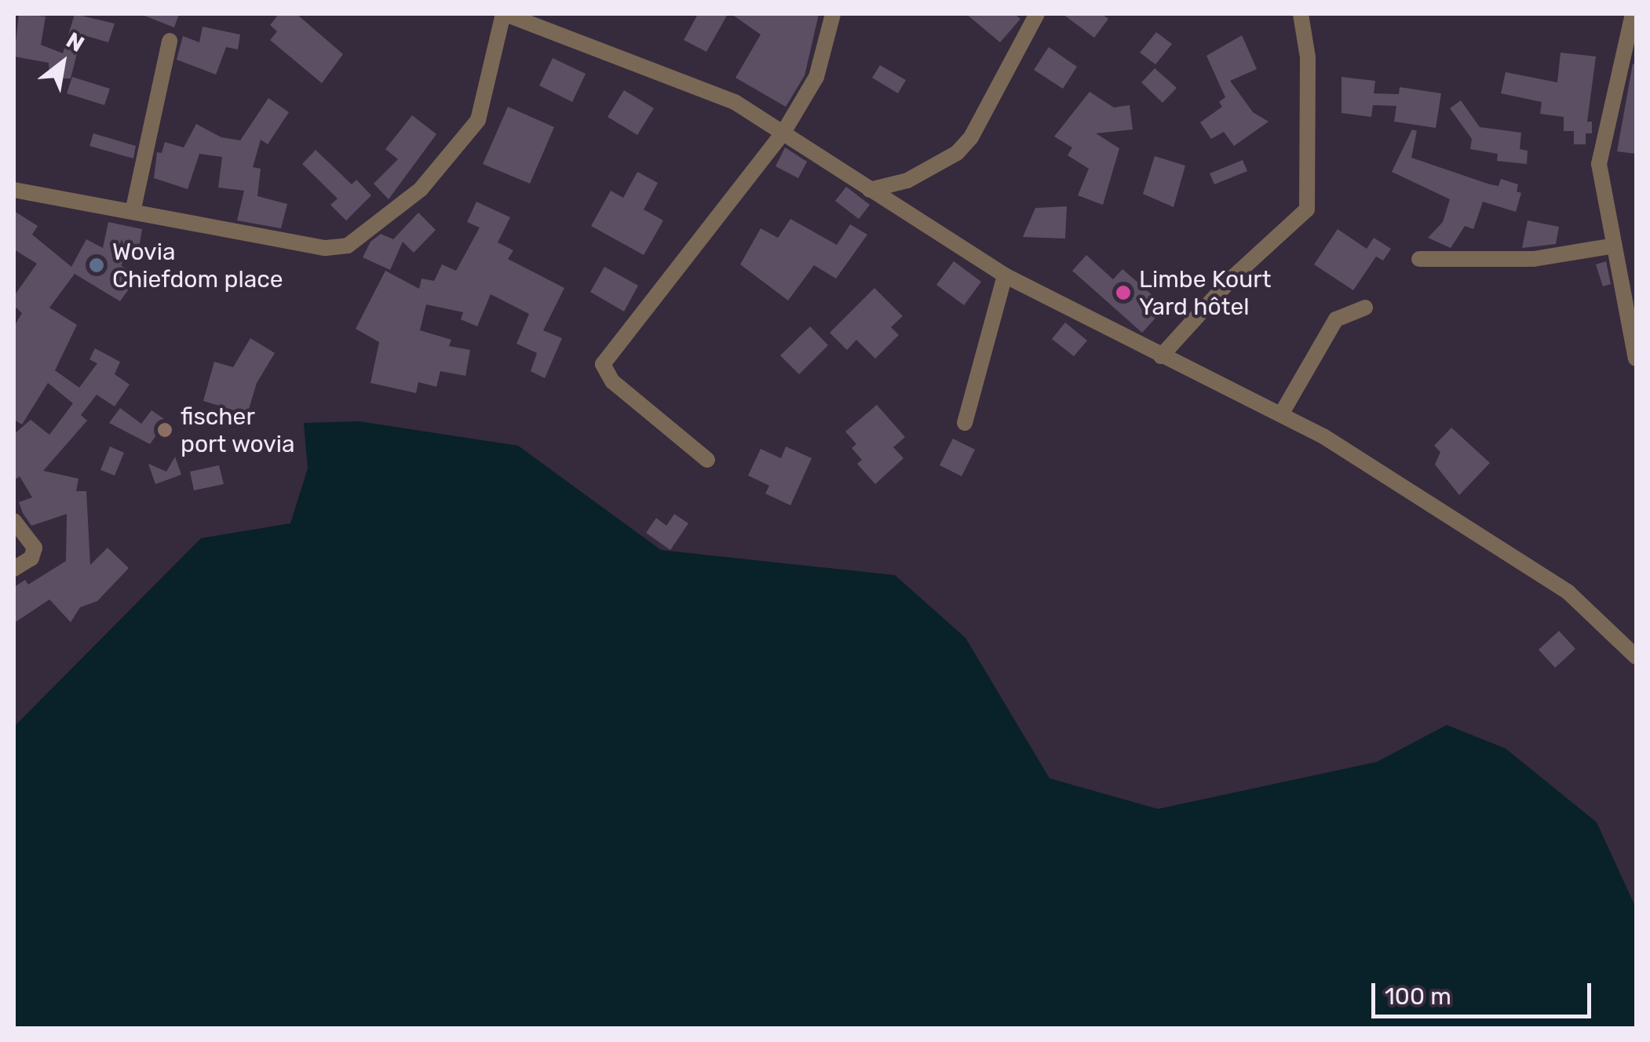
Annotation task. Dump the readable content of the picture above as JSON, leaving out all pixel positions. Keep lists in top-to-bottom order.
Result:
{
  "places": ["Wovia Chiefdom place", "Limbe Kourt Yard hôtel", "fischer port wovia"],
  "scale_bar": "100 m",
  "north": "top right"
}
